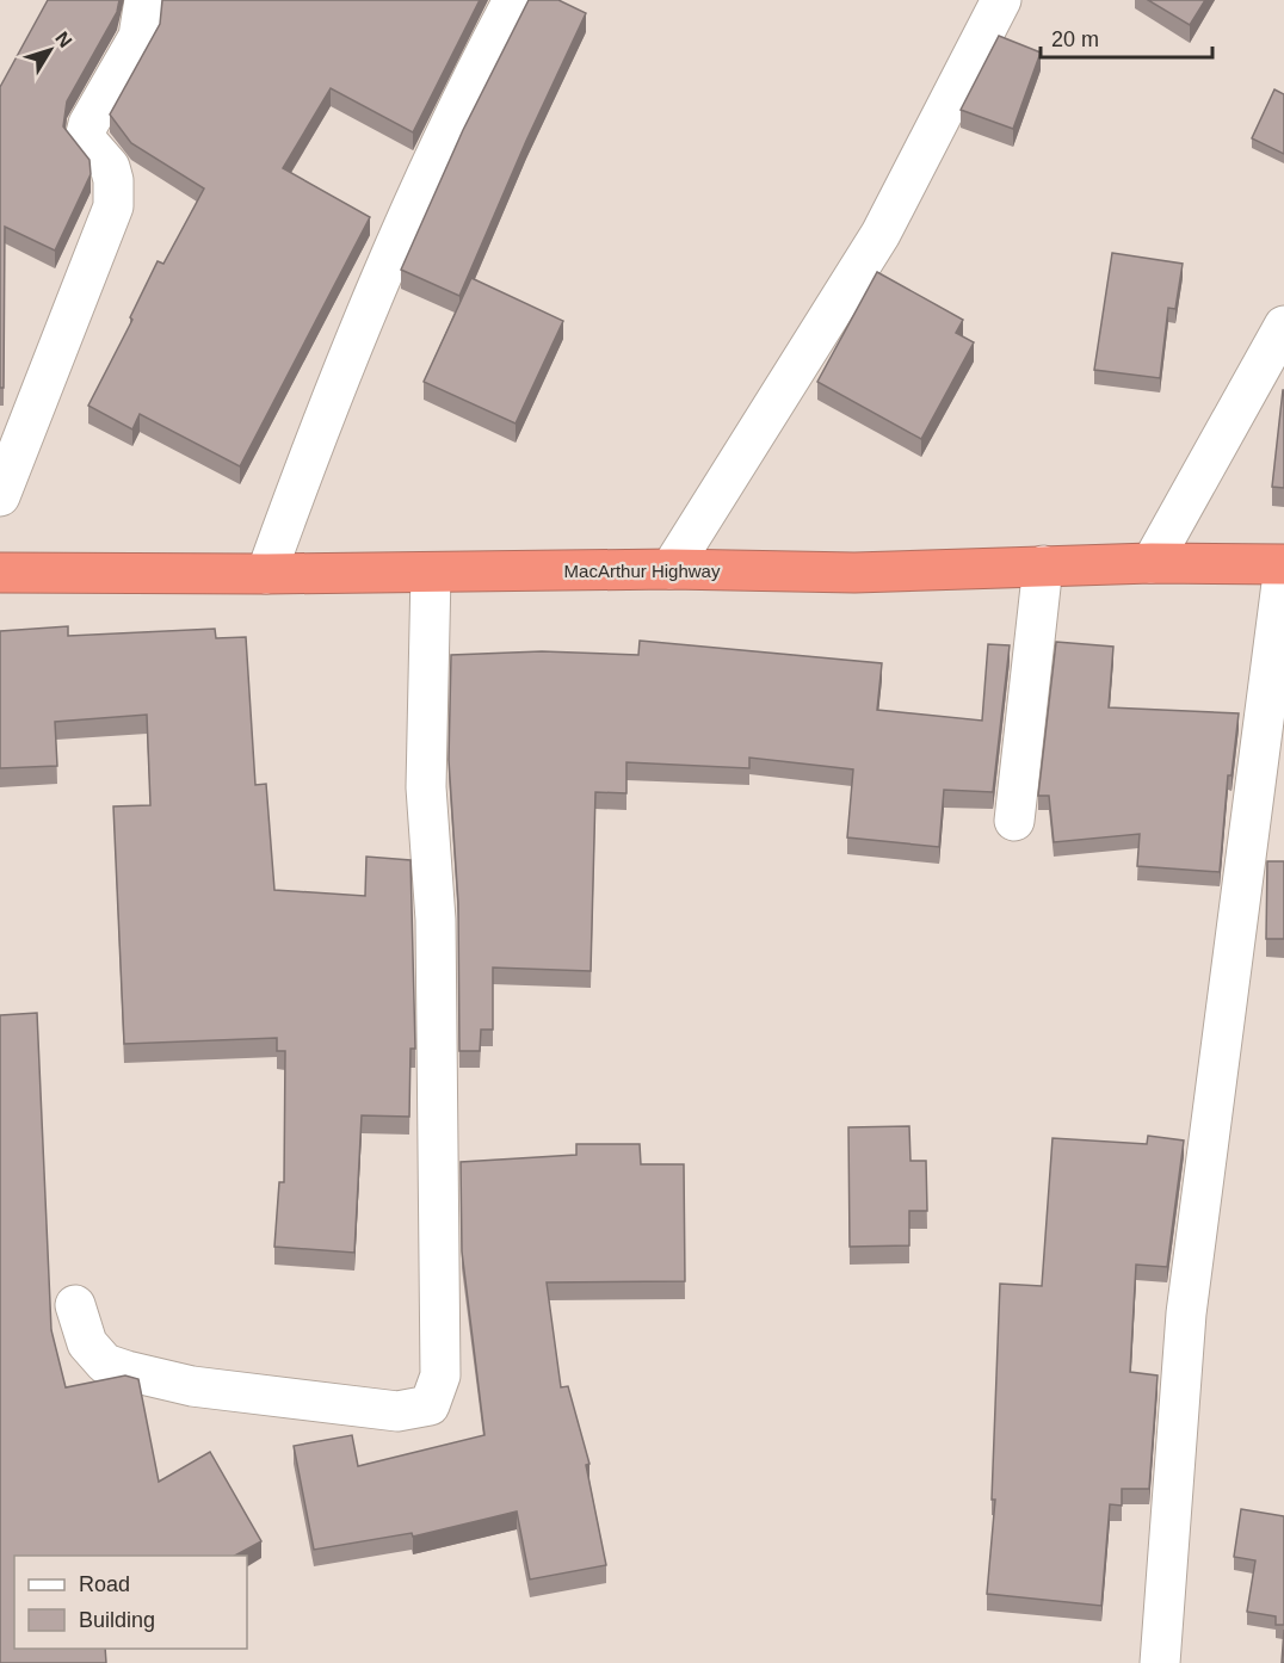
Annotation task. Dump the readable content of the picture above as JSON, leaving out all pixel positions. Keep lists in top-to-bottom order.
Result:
{
  "streets": {
    "highway": ["MacArthur Highway"]
  },
  "legend": ["Road", "Building"],
  "scale_bar": "20 m",
  "north": "top right"
}
